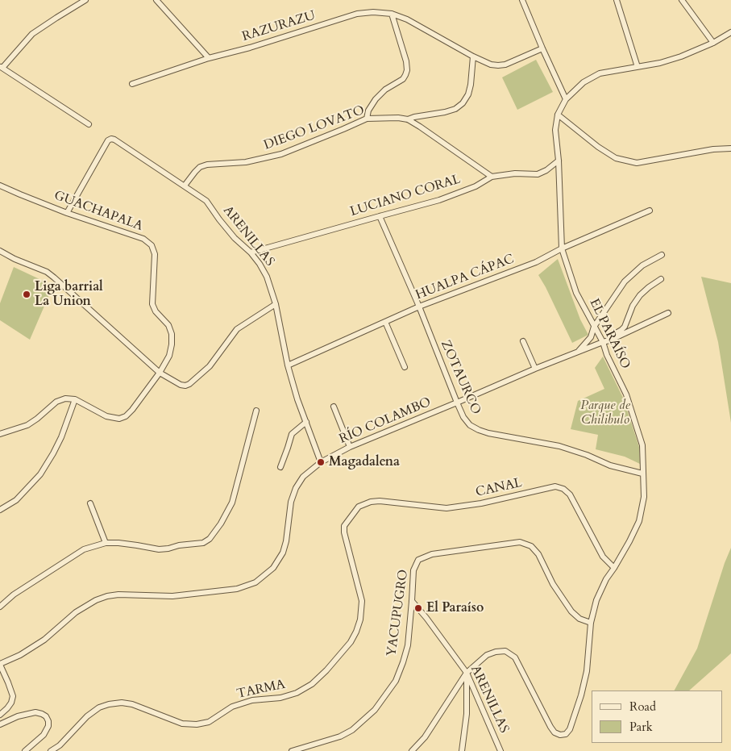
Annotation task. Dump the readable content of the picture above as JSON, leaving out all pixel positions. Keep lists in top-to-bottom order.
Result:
{
  "streets": {
    "street": [
      "RAZURAZU",
      "DIEGO LOVATO",
      "LUCIANO CORAL",
      "GUACHAPALA",
      "ARENILLAS",
      "HUALPA CÁPAC",
      "EL PARAÍSO",
      "ZOTAURCO",
      "RÍO COLAMBO",
      "CANAL",
      "YACUPUGRO",
      "TARMA"
    ]
  },
  "crossings": [
    ["DIEGO LOVATO", "ARENILLAS"],
    ["LUCIANO CORAL", "ARENILLAS"],
    ["LUCIANO CORAL", "EL PARAÍSO"],
    ["LUCIANO CORAL", "ZOTAURCO"],
    ["GUACHAPALA", "ARENILLAS"],
    ["ARENILLAS", "HUALPA CÁPAC"],
    ["ARENILLAS", "EL PARAÍSO"],
    ["ARENILLAS", "RÍO COLAMBO"],
    ["ARENILLAS", "YACUPUGRO"],
    ["HUALPA CÁPAC", "EL PARAÍSO"],
    ["HUALPA CÁPAC", "ZOTAURCO"],
    ["EL PARAÍSO", "ZOTAURCO"],
    ["EL PARAÍSO", "RÍO COLAMBO"],
    ["EL PARAÍSO", "CANAL"],
    ["EL PARAÍSO", "YACUPUGRO"],
    ["ZOTAURCO", "RÍO COLAMBO"],
    ["CANAL", "TARMA"]
  ],
  "parks": ["Parque de Chilibulo"],
  "places": ["Liga barrial La Union", "Magadalena", "El Paraíso"],
  "legend": ["Road", "Park"]
}
